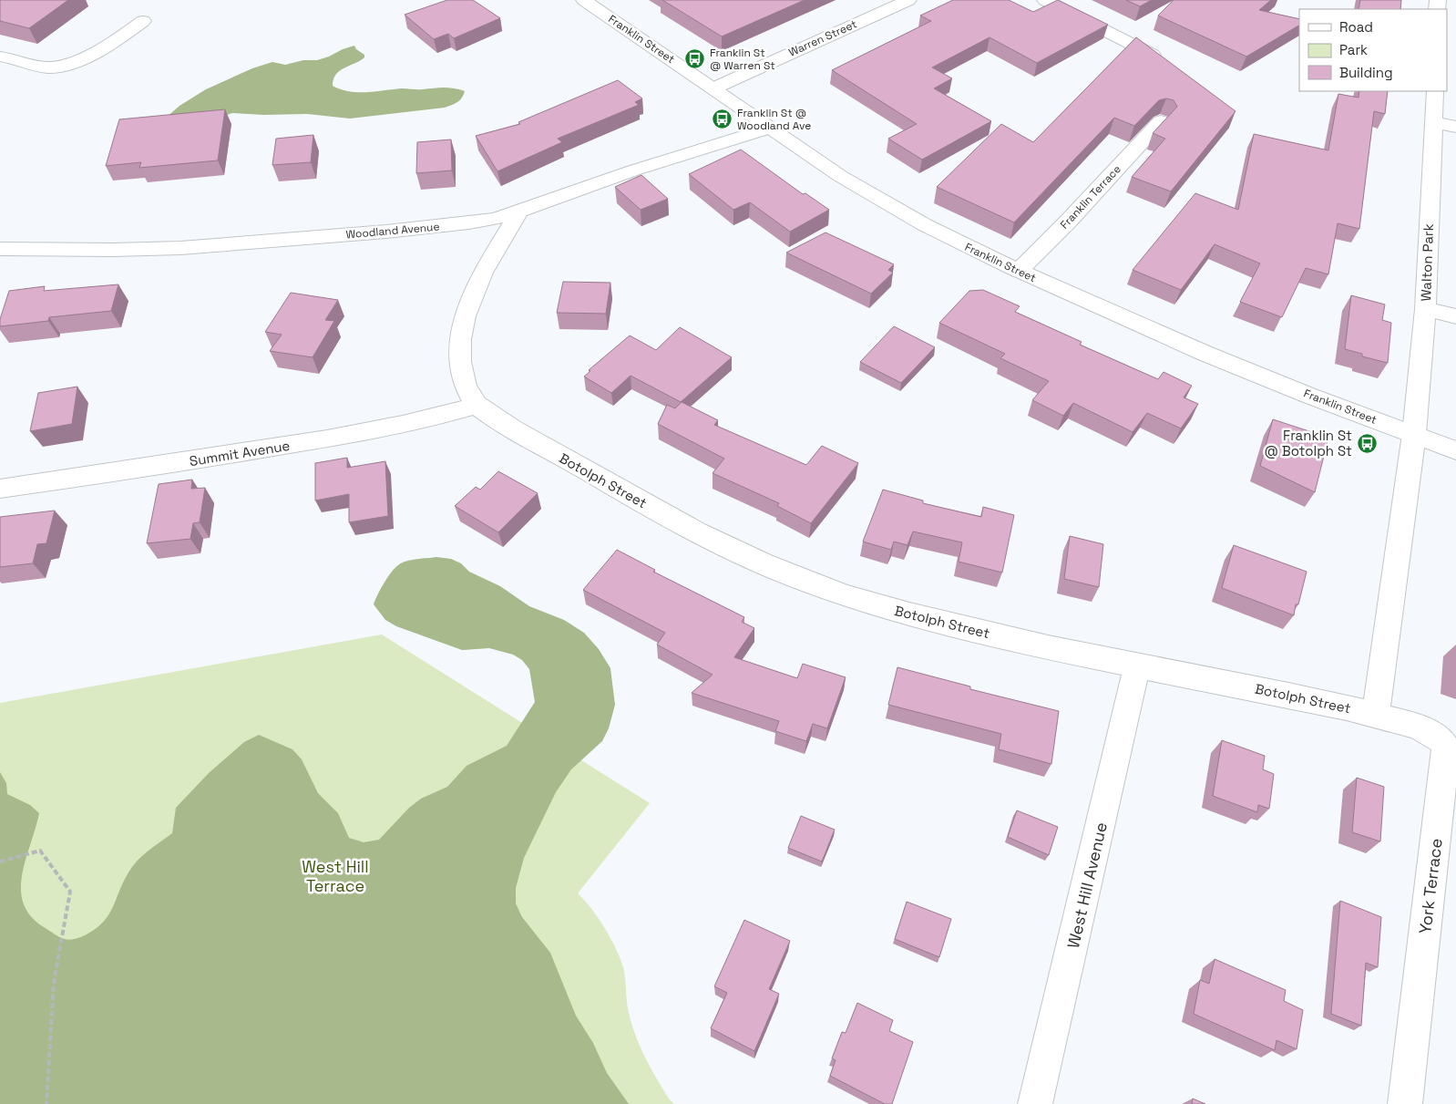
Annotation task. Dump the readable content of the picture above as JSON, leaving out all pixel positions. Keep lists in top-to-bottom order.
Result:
{
  "streets": {
    "street": [
      "Warren Street",
      "Franklin Street",
      "Franklin Terrace",
      "Woodland Avenue",
      "Walton Park",
      "Summit Avenue",
      "Botolph Street",
      "West Hill Avenue",
      "York Terrace"
    ]
  },
  "crossings": [
    ["Warren Street", "Franklin Street"],
    ["Franklin Street", "Franklin Terrace"],
    ["Franklin Street", "Woodland Avenue"],
    ["Franklin Street", "Walton Park"],
    ["Woodland Avenue", "Botolph Street"],
    ["Summit Avenue", "Botolph Street"],
    ["Botolph Street", "West Hill Avenue"],
    ["Botolph Street", "York Terrace"]
  ],
  "parks": ["West Hill Terrace"],
  "places": {
    "bus stop": ["Franklin St @ Warren St", "Franklin St @ Woodland Ave", "Franklin St @ Botolph St"]
  },
  "legend": ["Road", "Park", "Building"]
}
